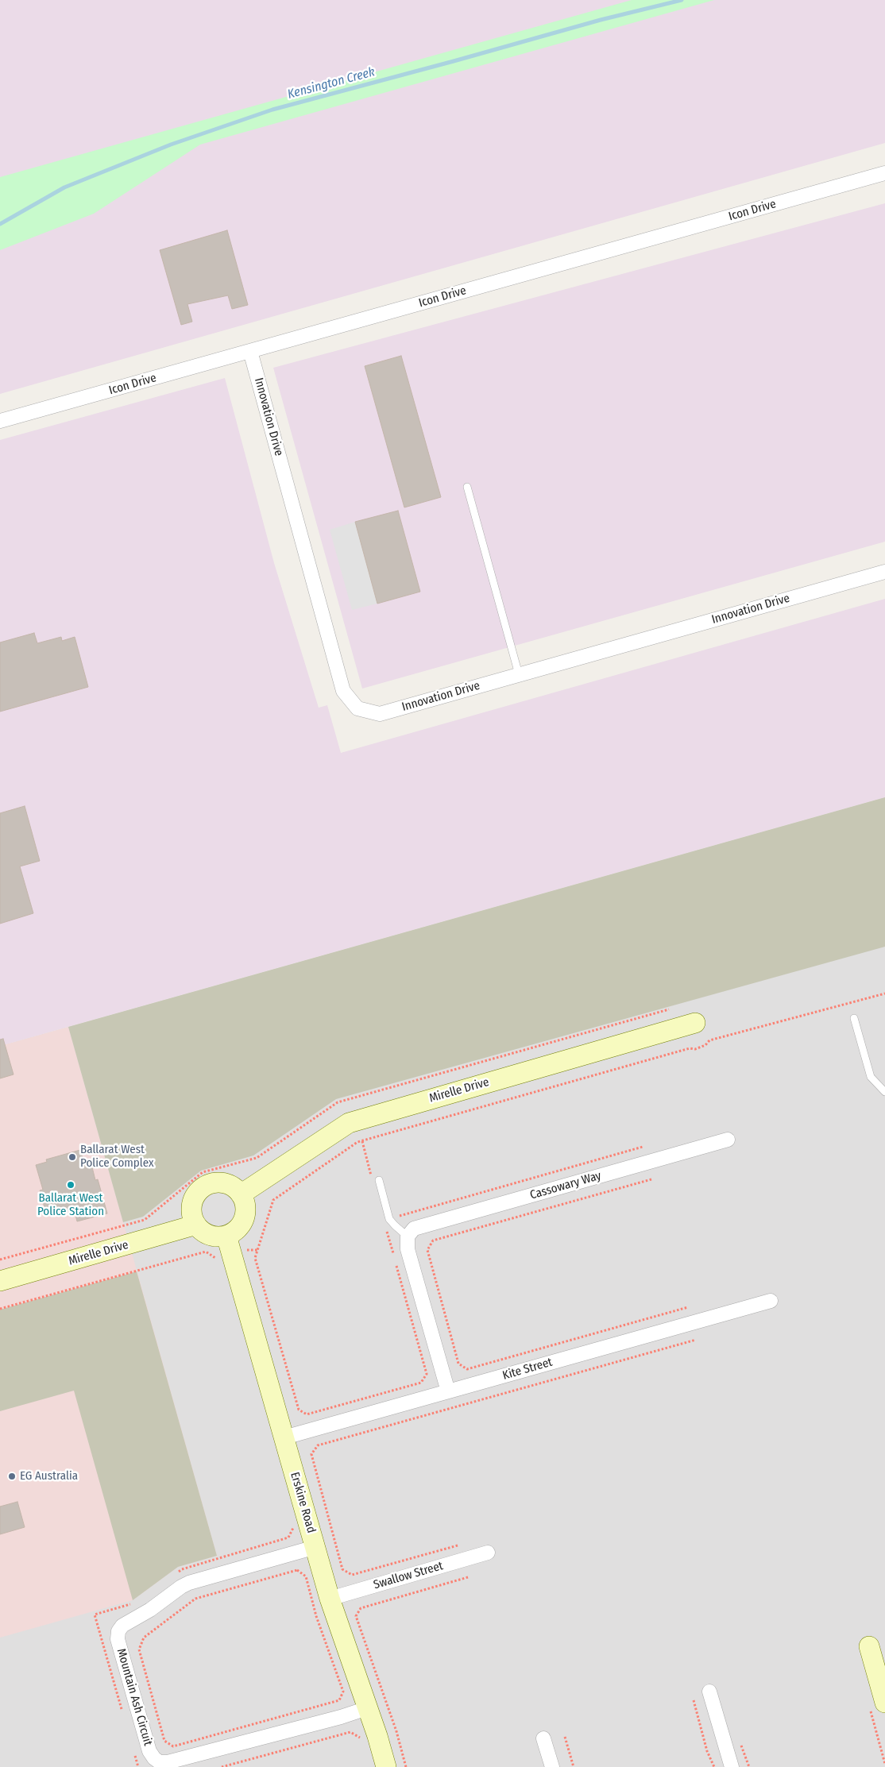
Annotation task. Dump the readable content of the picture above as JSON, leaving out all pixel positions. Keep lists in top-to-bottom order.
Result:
{
  "streets": {
    "street": [
      "Icon Drive",
      "Innovation Drive",
      "Mirelle Drive",
      "Cassowary Way",
      "Kite Street",
      "Erskine Road",
      "Swallow Street",
      "Mountain Ash Circuit"
    ]
  },
  "crossings": [
    ["Icon Drive", "Innovation Drive"],
    ["Mirelle Drive", "Erskine Road"],
    ["Kite Street", "Erskine Road"],
    ["Erskine Road", "Swallow Street"],
    ["Erskine Road", "Mountain Ash Circuit"]
  ],
  "water": ["Kensington Creek"],
  "places": ["Ballarat West Police Complex", "Ballarat West Police Station", "EG Australia"]
}
